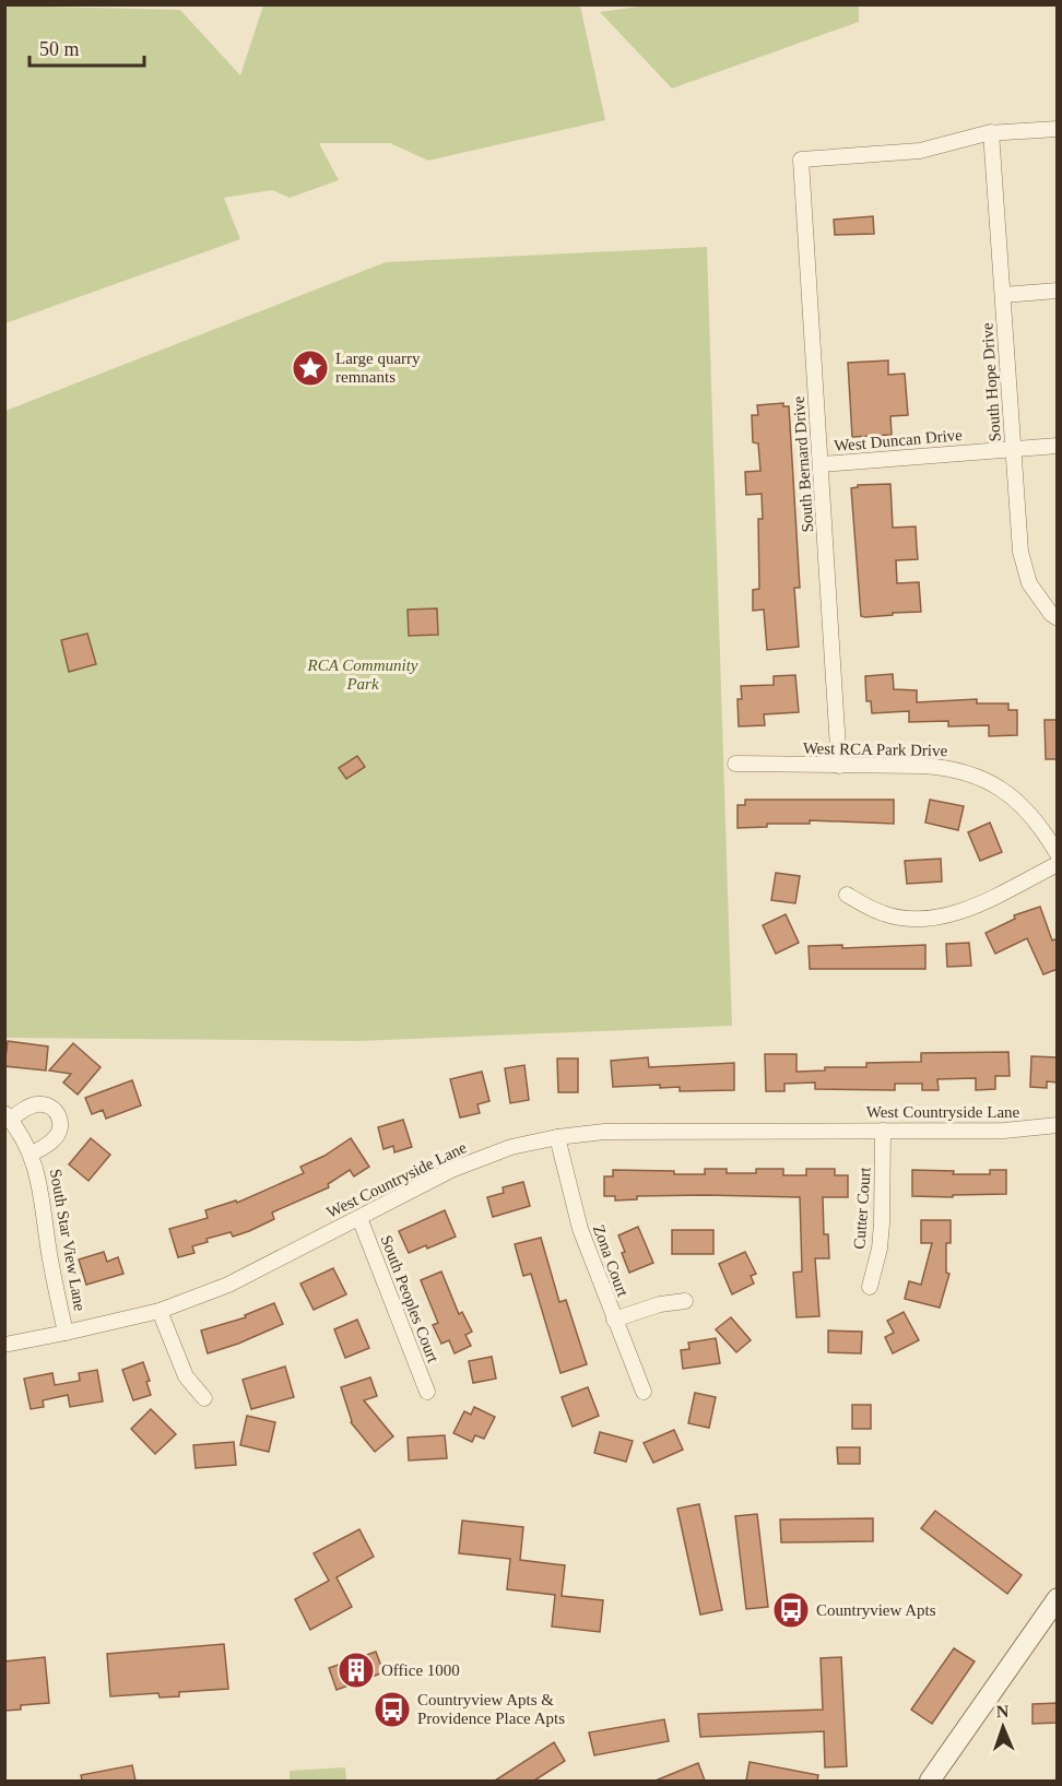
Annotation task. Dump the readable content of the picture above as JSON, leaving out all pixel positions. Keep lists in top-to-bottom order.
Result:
{
  "streets": {
    "street": [
      "South Hope Drive",
      "West Duncan Drive",
      "South Bernard Drive",
      "West RCA Park Drive",
      "West Countryside Lane",
      "Cutter Court",
      "South Star View Lane",
      "Zona Court",
      "South Peoples Court"
    ]
  },
  "crossings": [
    ["South Hope Drive", "West Duncan Drive"],
    ["South Hope Drive", "South Bernard Drive"],
    ["West Duncan Drive", "South Bernard Drive"],
    ["South Bernard Drive", "West RCA Park Drive"],
    ["West Countryside Lane", "Cutter Court"],
    ["West Countryside Lane", "South Star View Lane"],
    ["West Countryside Lane", "Zona Court"],
    ["West Countryside Lane", "South Peoples Court"]
  ],
  "parks": ["RCA Community Park"],
  "places": {
    "place": ["Large quarry remnants"],
    "bus stop": ["Countryview Apts", "Countryview Apts & Providence Place Apts"],
    "building": ["Office 1000"]
  },
  "scale_bar": "50 m",
  "north": "top"
}
